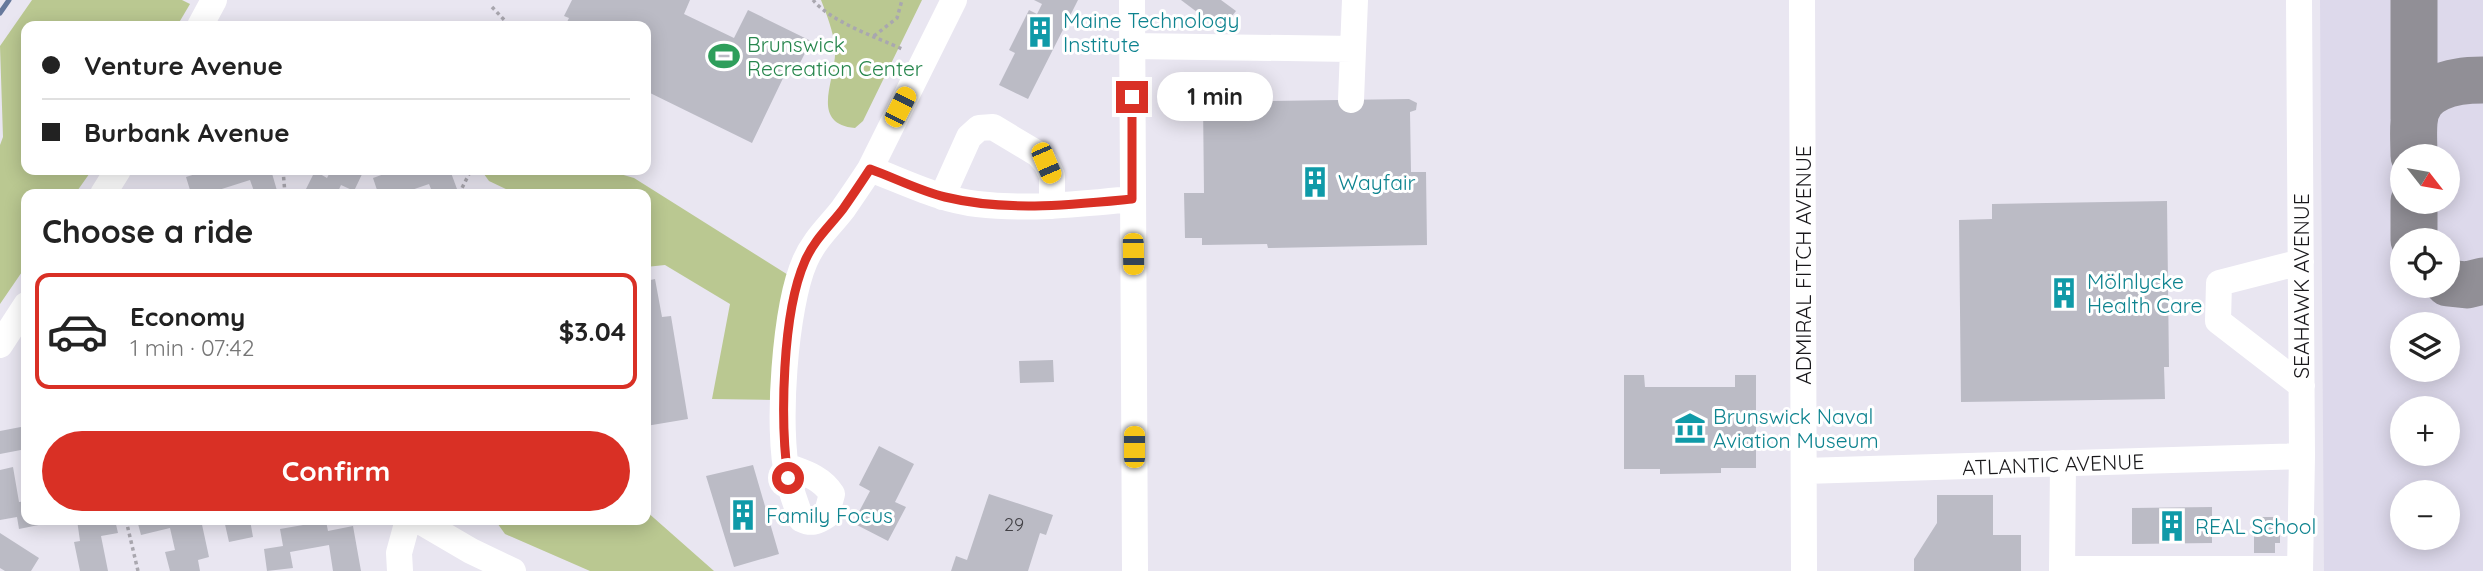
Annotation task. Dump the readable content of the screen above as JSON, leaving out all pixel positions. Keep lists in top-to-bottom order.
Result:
{
  "streets": {
    "street": ["ADMIRAL FITCH AVENUE", "SEAHAWK AVENUE", "ATLANTIC AVENUE"]
  },
  "crossings": [
    ["ADMIRAL FITCH AVENUE", "ATLANTIC AVENUE"],
    ["SEAHAWK AVENUE", "ATLANTIC AVENUE"]
  ],
  "places": {
    "building": [
      "Maine Technology Institute",
      "Wayfair",
      "Mölnlycke Health Care",
      "Family Focus",
      "REAL School"
    ],
    "sports": ["Brunswick Recreation Center"],
    "museum": ["Brunswick Naval Aviation Museum"]
  },
  "house_numbers": ["29"],
  "north": "bottom right",
  "page": {
    "banner": ["Venture Avenue", "Burbank Avenue"],
    "bubble": "1 min",
    "map_buttons": ["+", "−"],
    "heading": "Choose a ride",
    "list": [
      {
        "name": "Economy",
        "note": "1 min · 07:42",
        "value": "$3.04"
      }
    ],
    "buttons": "Confirm"
  }
}
